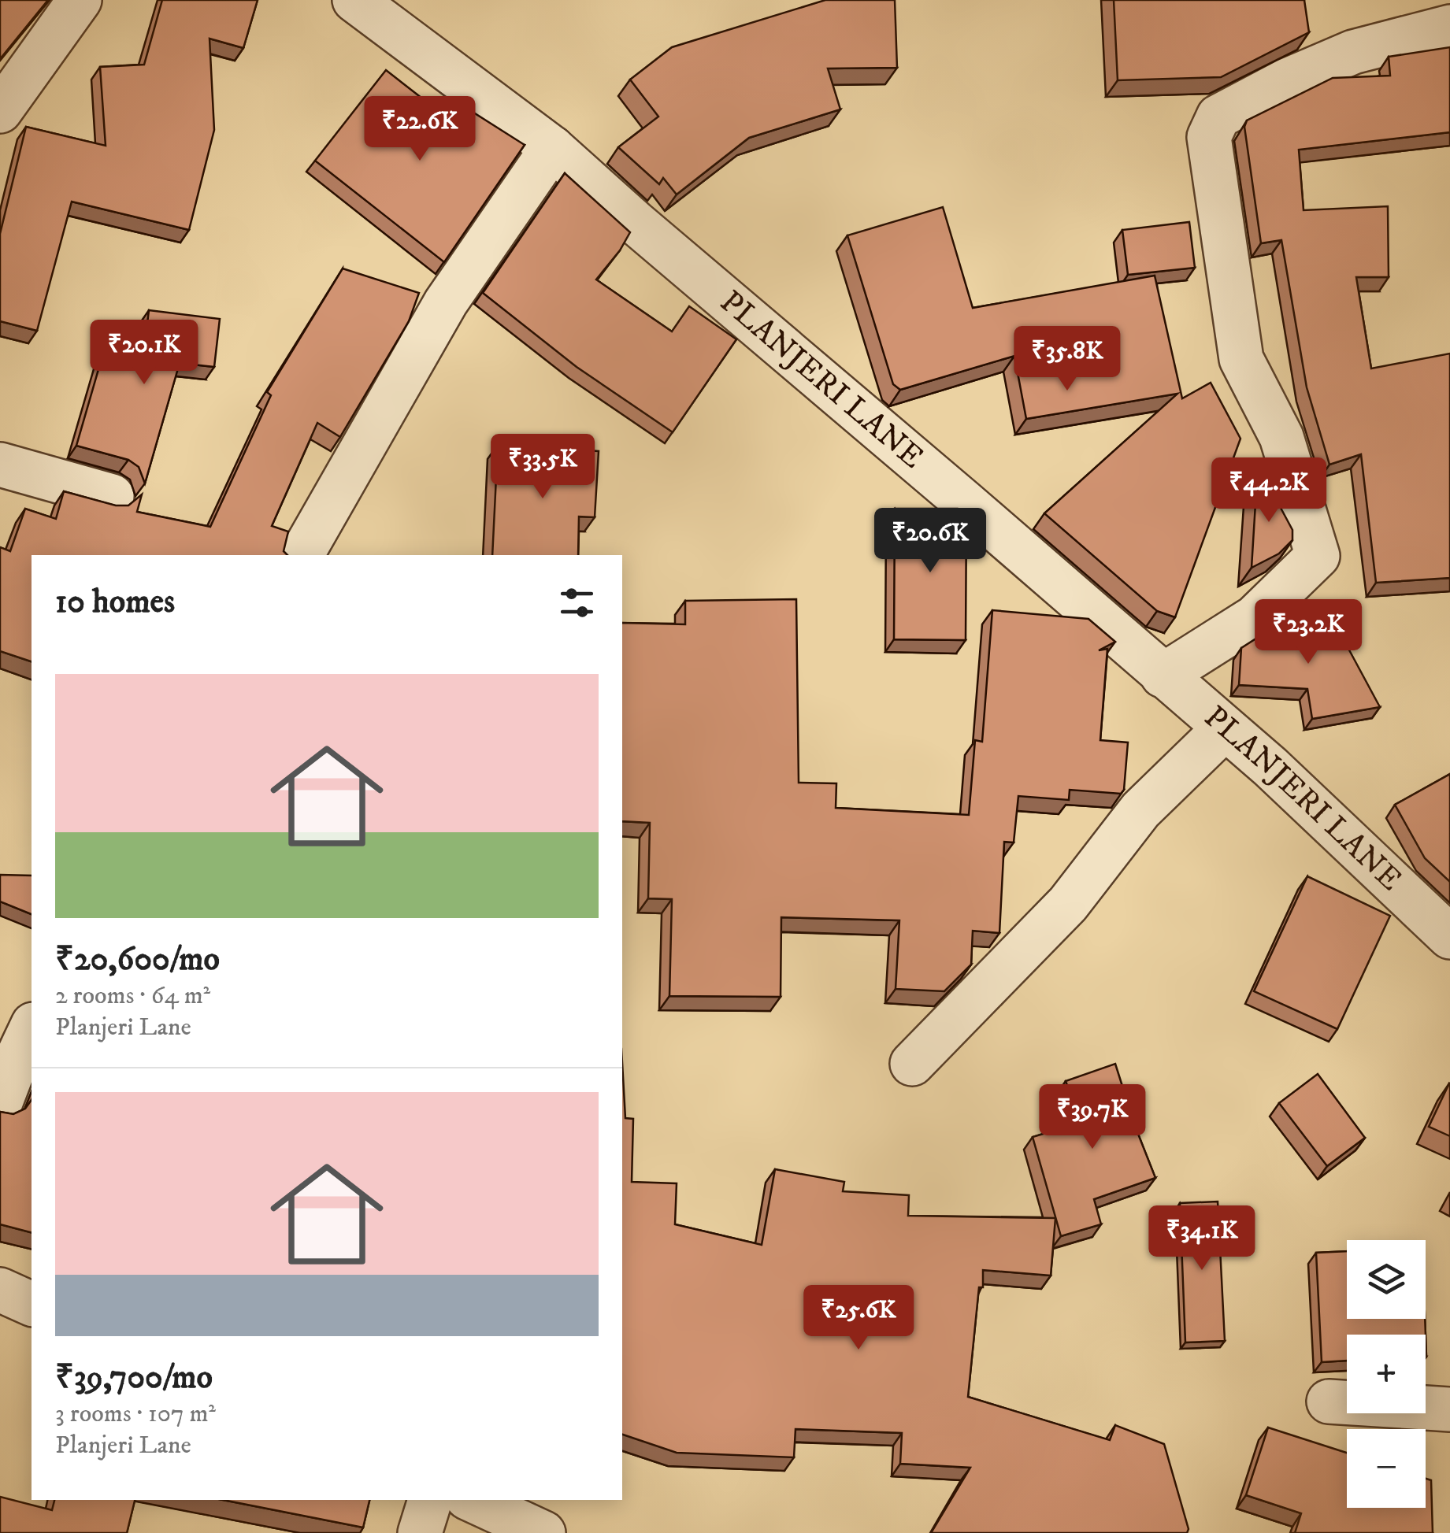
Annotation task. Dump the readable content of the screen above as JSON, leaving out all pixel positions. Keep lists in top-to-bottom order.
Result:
{
  "streets": {
    "street": ["PLANJERI LANE"]
  },
  "page": {
    "price": [
      "₹22.6K",
      "₹20.1K",
      "₹35.8K",
      "₹33.5K",
      "₹44.2K",
      "₹20.6K",
      "₹23.2K",
      "₹39.7K",
      "₹34.1K",
      "₹25.6K"
    ],
    "heading": "10 homes",
    "list": [
      {
        "name": "₹20,600/mo",
        "note": "2 rooms · 64 m² · Planjeri Lane"
      },
      {
        "name": "₹39,700/mo",
        "note": "3 rooms · 107 m² · Planjeri Lane"
      }
    ],
    "map_buttons": ["+", "−"]
  }
}
